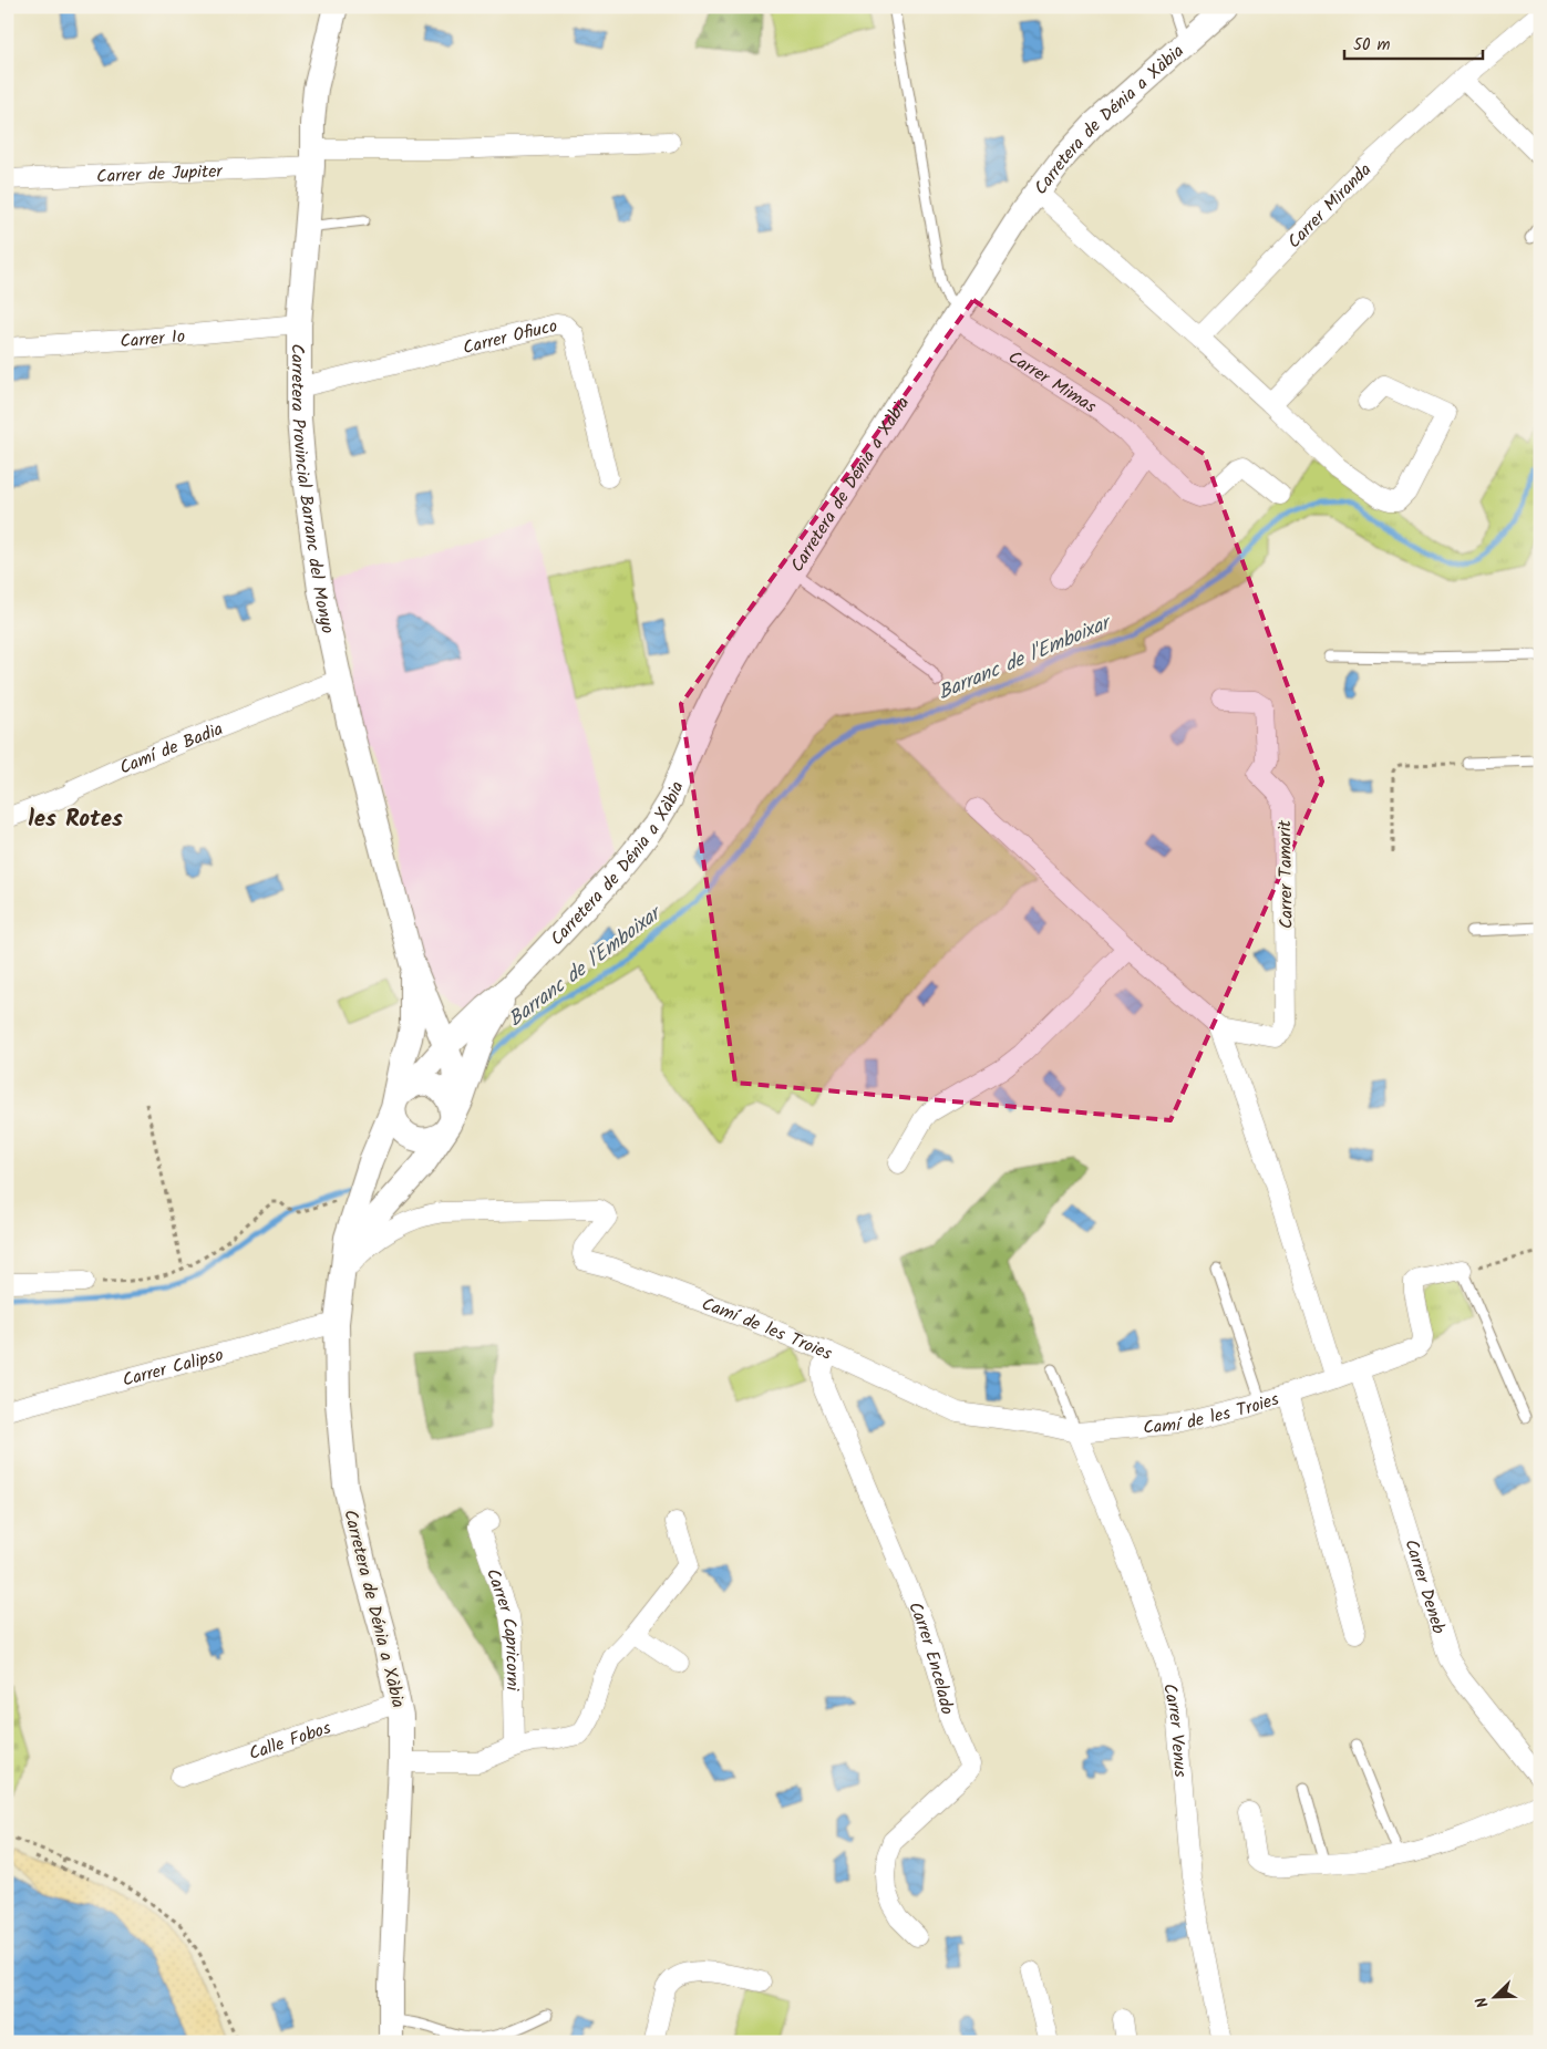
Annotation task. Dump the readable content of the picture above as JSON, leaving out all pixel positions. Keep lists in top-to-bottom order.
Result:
{
  "streets": {
    "street": [
      "Carretera de Dénia a Xàbia",
      "Carrer de Jupiter",
      "Carrer Miranda",
      "Carrer Io",
      "Carrer Ofiuco",
      "Carrer Mimas",
      "Carretera Provincial Barranc del Monyo",
      "Camí de Badia",
      "Carrer Tamarit",
      "Camí de les Troies",
      "Carrer Calipso",
      "Carrer Deneb",
      "Carrer Capricorni",
      "Carrer Encelado",
      "Carrer Venus",
      "Calle Fobos"
    ]
  },
  "crossings": [
    ["Carretera de Dénia a Xàbia", "Carrer Mimas"],
    ["Carretera de Dénia a Xàbia", "Carretera Provincial Barranc del Monyo"],
    ["Carretera de Dénia a Xàbia", "Camí de les Troies"],
    ["Carretera de Dénia a Xàbia", "Carrer Calipso"],
    ["Carretera de Dénia a Xàbia", "Calle Fobos"],
    ["Carrer de Jupiter", "Carretera Provincial Barranc del Monyo"],
    ["Carrer Io", "Carretera Provincial Barranc del Monyo"],
    ["Carrer Ofiuco", "Carretera Provincial Barranc del Monyo"],
    ["Carretera Provincial Barranc del Monyo", "Camí de Badia"],
    ["Camí de les Troies", "Carrer Deneb"],
    ["Camí de les Troies", "Carrer Encelado"],
    ["Camí de les Troies", "Carrer Venus"]
  ],
  "districts": ["les Rotes"],
  "water": ["Barranc de l'Emboixar"],
  "scale_bar": "50 m",
  "north": "bottom left"
}
